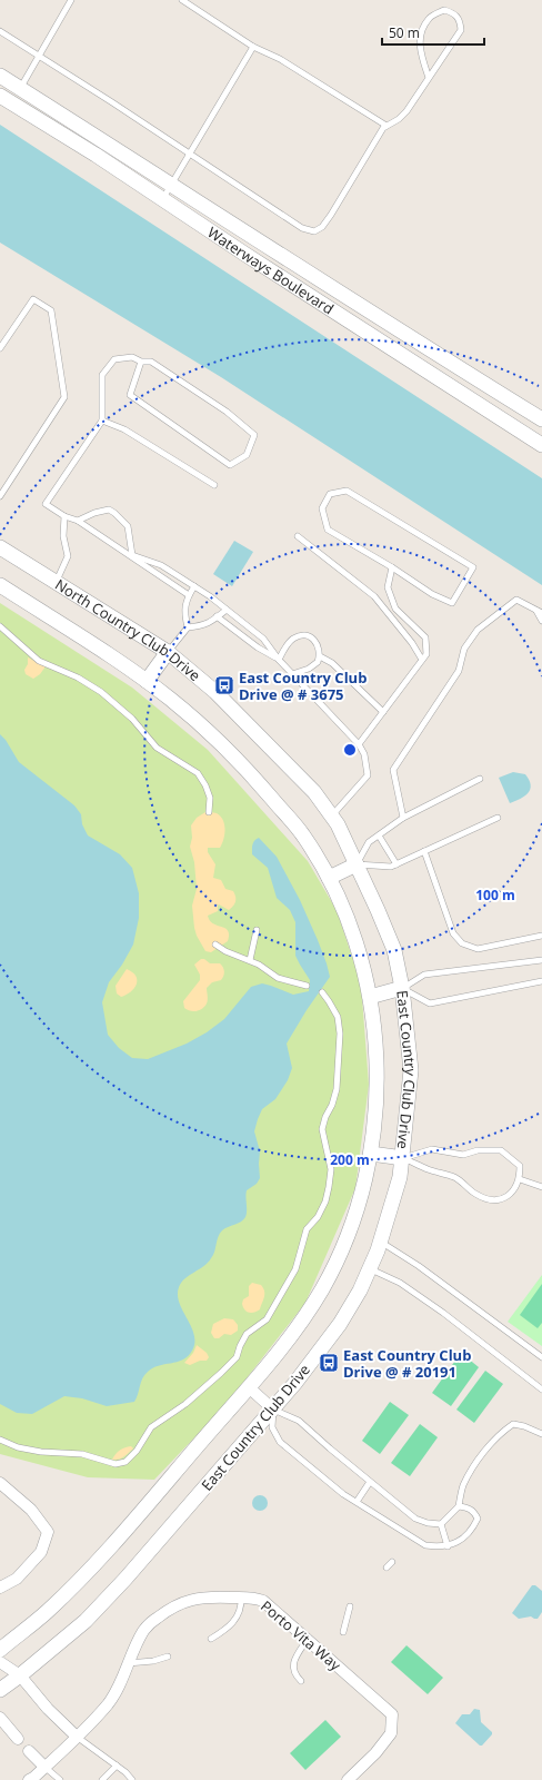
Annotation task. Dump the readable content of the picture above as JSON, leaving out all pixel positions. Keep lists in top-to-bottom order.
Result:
{
  "streets": {
    "street": [
      "Waterways Boulevard",
      "North Country Club Drive",
      "East Country Club Drive",
      "Porto Vita Way"
    ]
  },
  "crossings": [
    ["North Country Club Drive", "East Country Club Drive"]
  ],
  "places": {
    "bus stop": ["East Country Club Drive @ # 3675", "East Country Club Drive @ # 20191"]
  },
  "scale_bar": "50 m",
  "rings": ["100 m", "200 m"]
}
